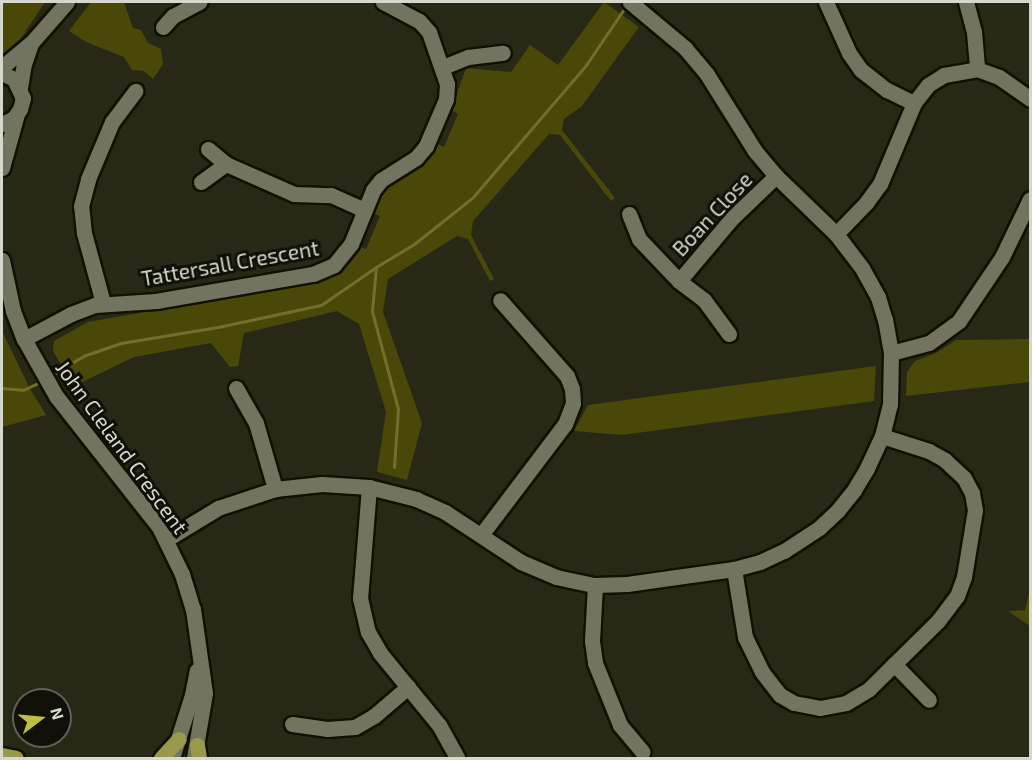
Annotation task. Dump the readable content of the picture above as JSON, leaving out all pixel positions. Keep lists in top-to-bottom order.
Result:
{
  "streets": {
    "street": ["Boan Close", "Tattersall Crescent", "John Cleland Crescent"]
  },
  "crossings": [
    ["Tattersall Crescent", "John Cleland Crescent"]
  ],
  "north": "right"
}
